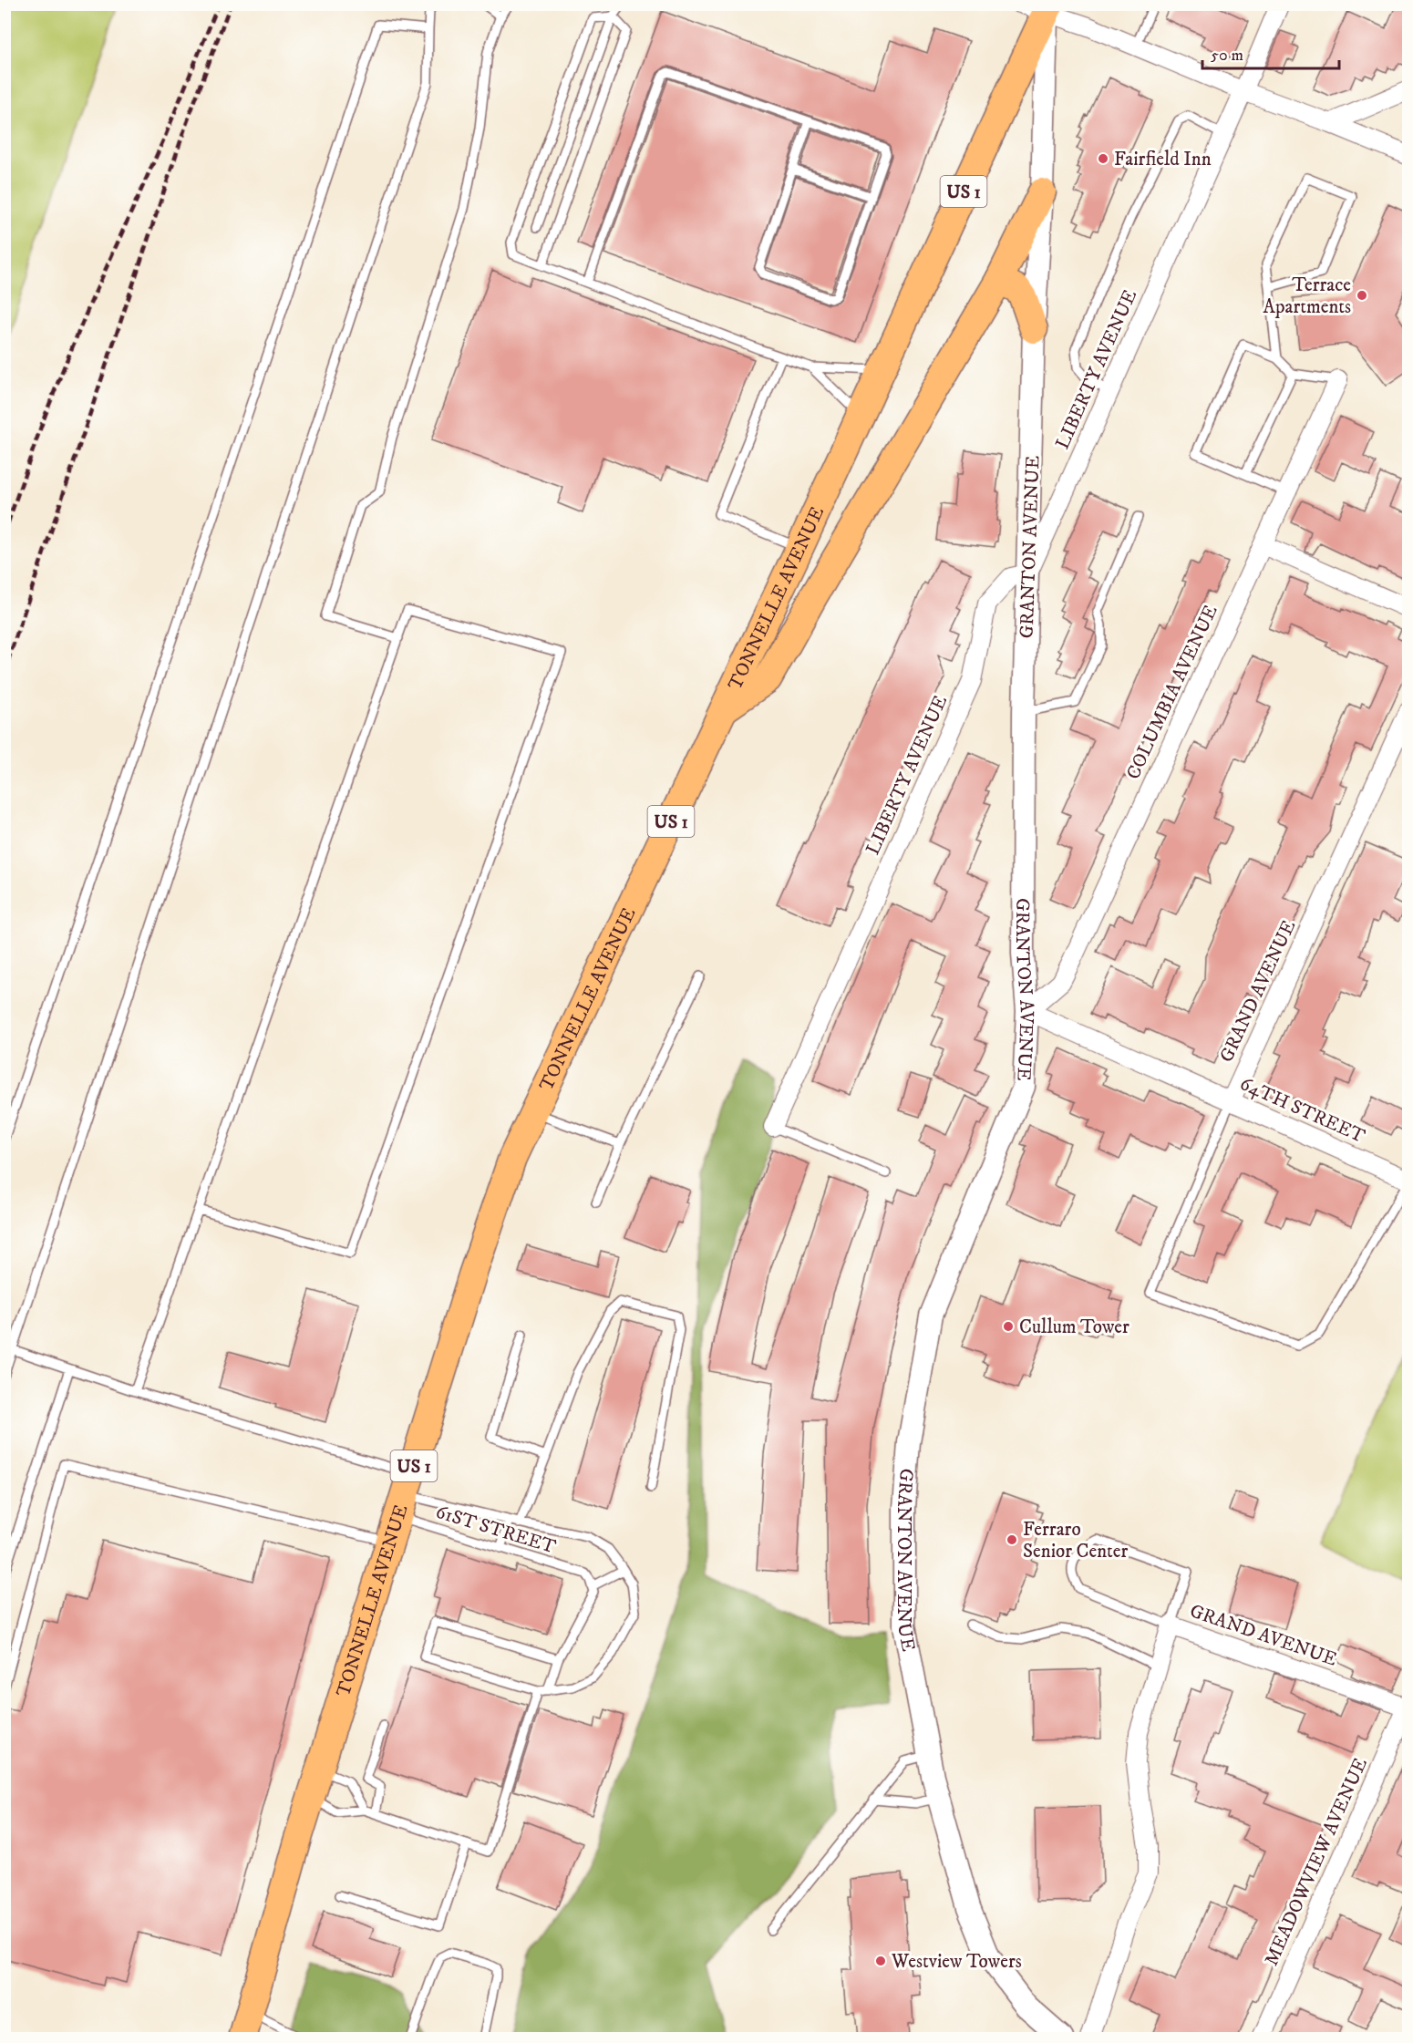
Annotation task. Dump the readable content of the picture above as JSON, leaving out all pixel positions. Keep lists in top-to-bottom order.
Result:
{
  "streets": {
    "main road": ["US 1", "TONNELLE AVENUE"],
    "street": [
      "LIBERTY AVENUE",
      "GRANTON AVENUE",
      "COLUMBIA AVENUE",
      "GRAND AVENUE",
      "64TH STREET",
      "MEADOWVIEW AVENUE"
    ],
    "lane": ["61ST STREET"]
  },
  "crossings": [
    ["LIBERTY AVENUE", "GRANTON AVENUE"],
    ["GRANTON AVENUE", "TONNELLE AVENUE"],
    ["GRANTON AVENUE", "COLUMBIA AVENUE"],
    ["GRANTON AVENUE", "64TH STREET"],
    ["TONNELLE AVENUE", "61ST STREET"],
    ["COLUMBIA AVENUE", "64TH STREET"],
    ["GRAND AVENUE", "64TH STREET"],
    ["GRAND AVENUE", "MEADOWVIEW AVENUE"]
  ],
  "places": [
    "Fairfield Inn",
    "Terrace Apartments",
    "Cullum Tower",
    "Ferraro Senior Center",
    "Westview Towers"
  ],
  "scale_bar": "50 m"
}
